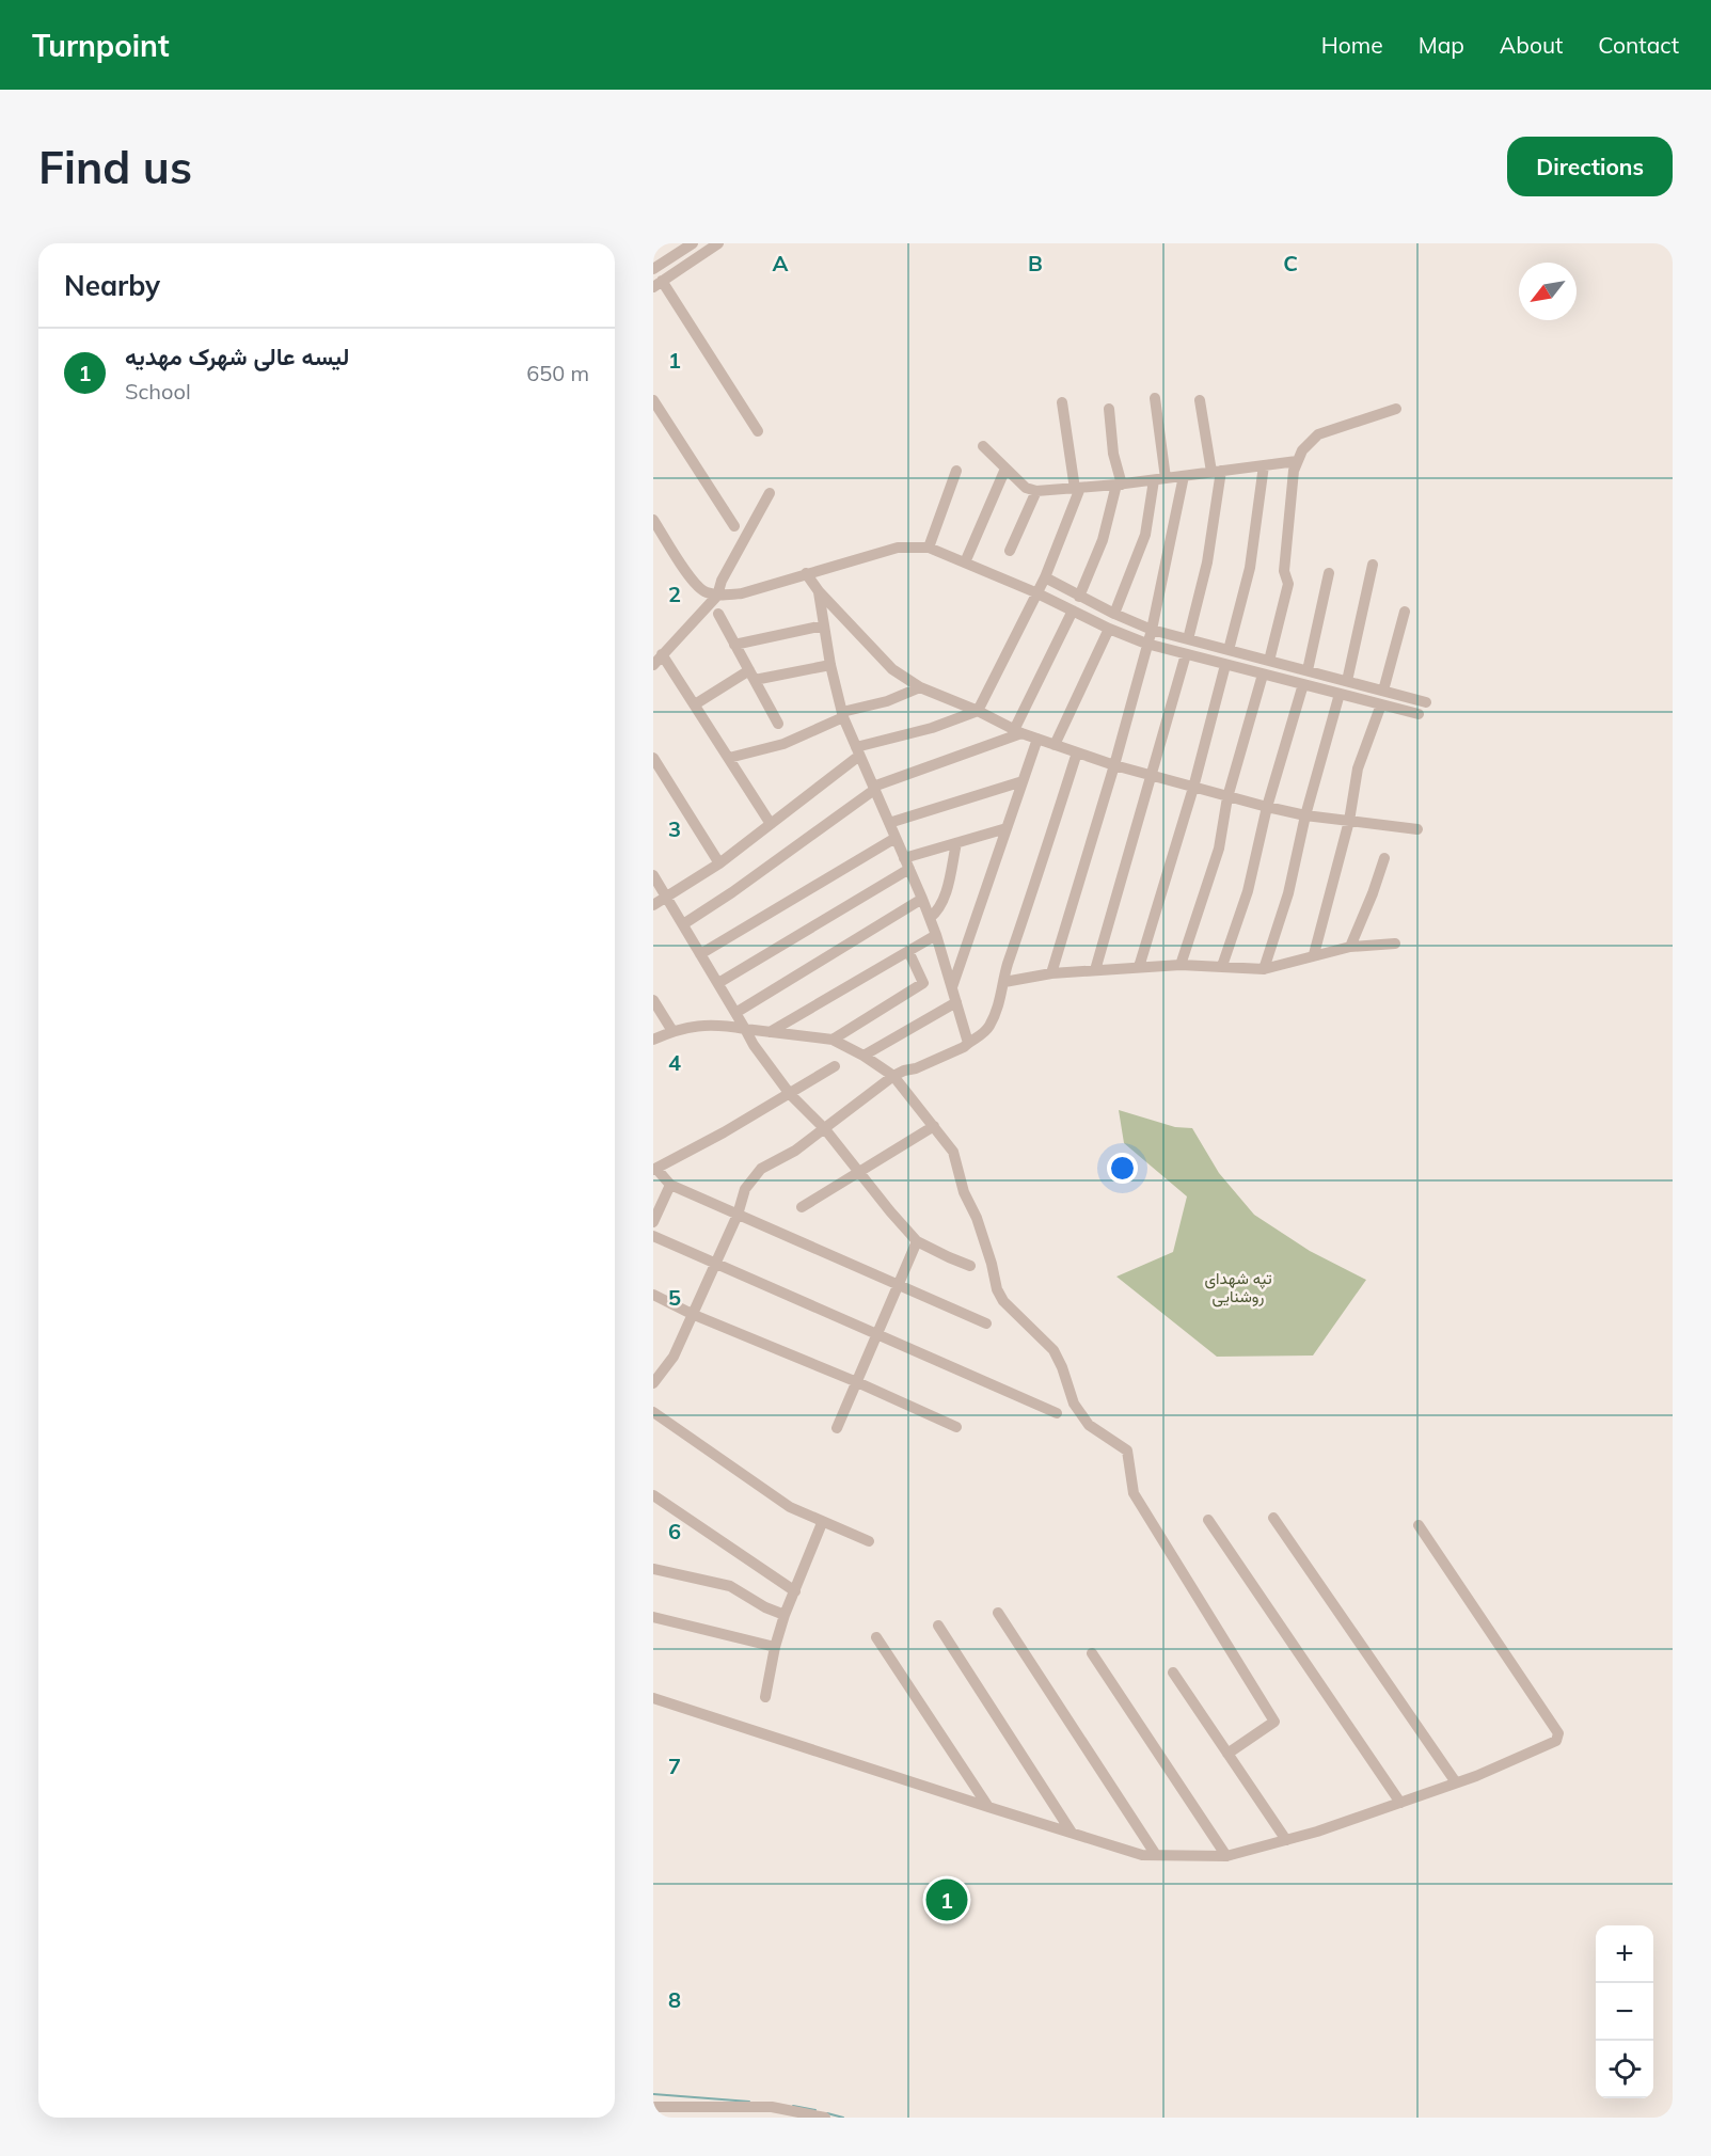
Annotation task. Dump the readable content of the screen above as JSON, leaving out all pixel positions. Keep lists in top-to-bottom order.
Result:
{
  "parks": ["تپه شهدای روشنایی"],
  "north": "bottom left",
  "page": {
    "header": "Turnpoint",
    "nav": [
      "Home",
      "Map",
      "About",
      "Contact"
    ],
    "buttons": "Directions",
    "title": "Find us",
    "heading": "Nearby",
    "list": [
      {
        "mark": "1",
        "name": "لیسه عالی شهرک مهدیه",
        "note": "School",
        "value": "650 m"
      }
    ],
    "pins": "1",
    "map_buttons": ["+", "−"]
  },
  "grid": {
    "columns": ["A", "B", "C"],
    "rows": [
      "1",
      "2",
      "3",
      "4",
      "5",
      "6",
      "7",
      "8"
    ]
  }
}
